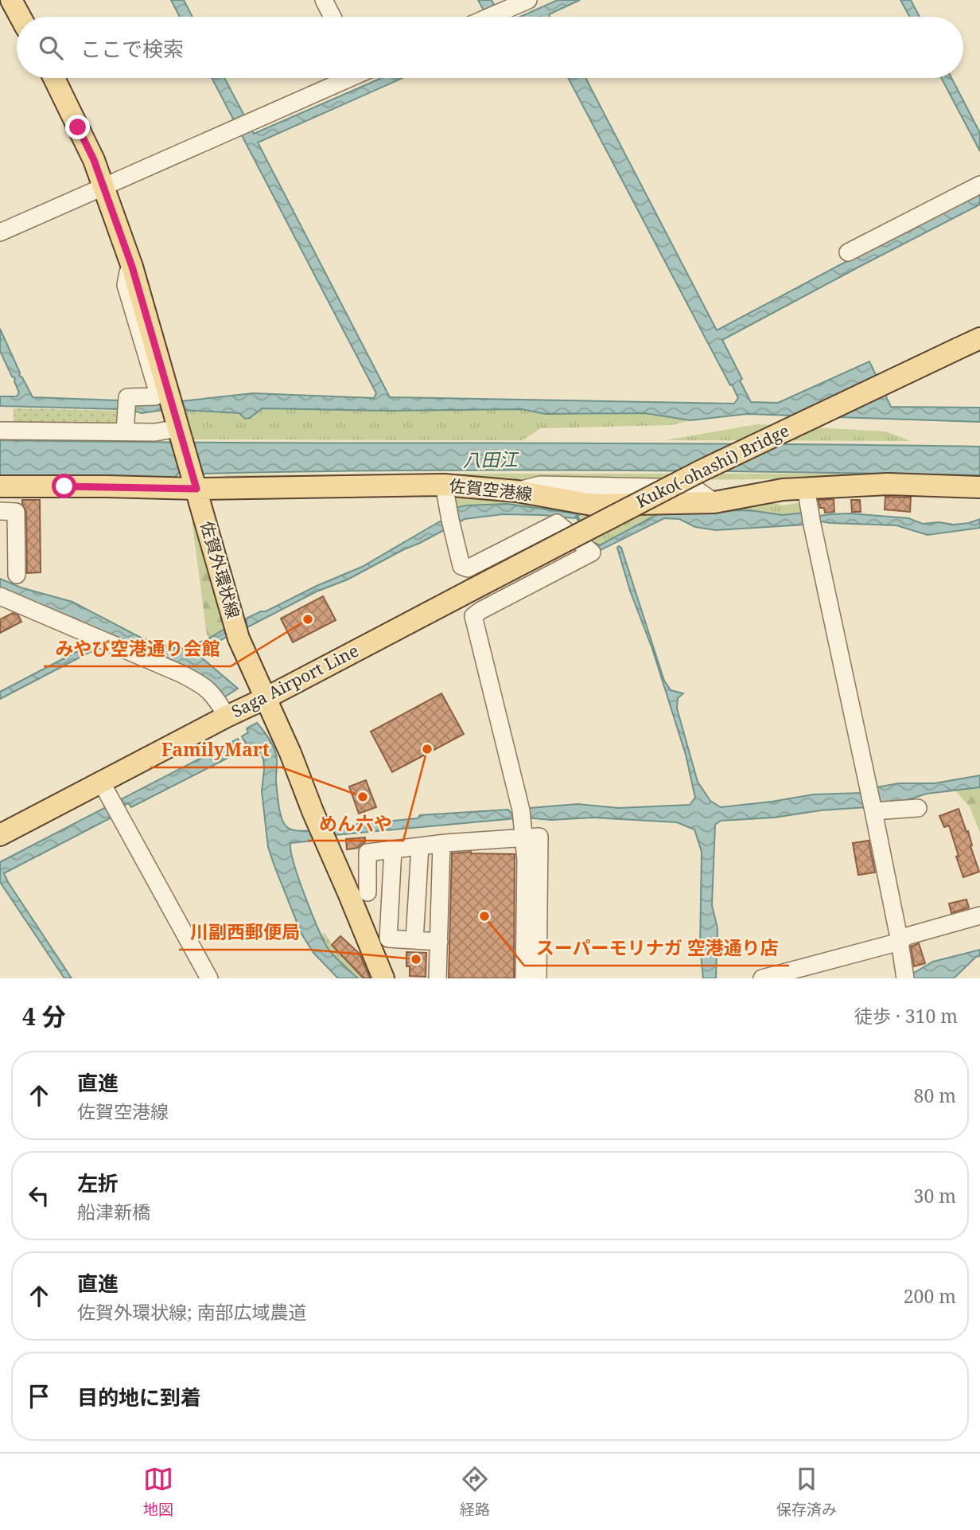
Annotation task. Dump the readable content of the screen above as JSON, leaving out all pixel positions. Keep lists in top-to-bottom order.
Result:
{
  "streets": {
    "main road": [
      "Kuko(-ohashi) Bridge",
      "佐賀空港線",
      "佐賀外環状線",
      "Saga Airport Line"
    ]
  },
  "crossings": [
    ["Kuko(-ohashi) Bridge", "Saga Airport Line"],
    ["佐賀空港線", "佐賀外環状線"],
    ["佐賀外環状線", "Saga Airport Line"]
  ],
  "water": ["八田江"],
  "places": [
    "みやび空港通り会館",
    "めん六や",
    "FamilyMart",
    "スーパーモリナガ 空港通り店",
    "川副西郵便局"
  ],
  "page": {
    "search": "ここで検索",
    "heading": ["4 分", "徒歩 · 310 m"],
    "list": [
      ["直進", "佐賀空港線", "80 m"],
      ["左折", "船津新橋", "30 m"],
      ["直進", "佐賀外環状線; 南部広域農道", "200 m"],
      "目的地に到着"
    ],
    "nav": ["地図", "経路", "保存済み"]
  }
}
